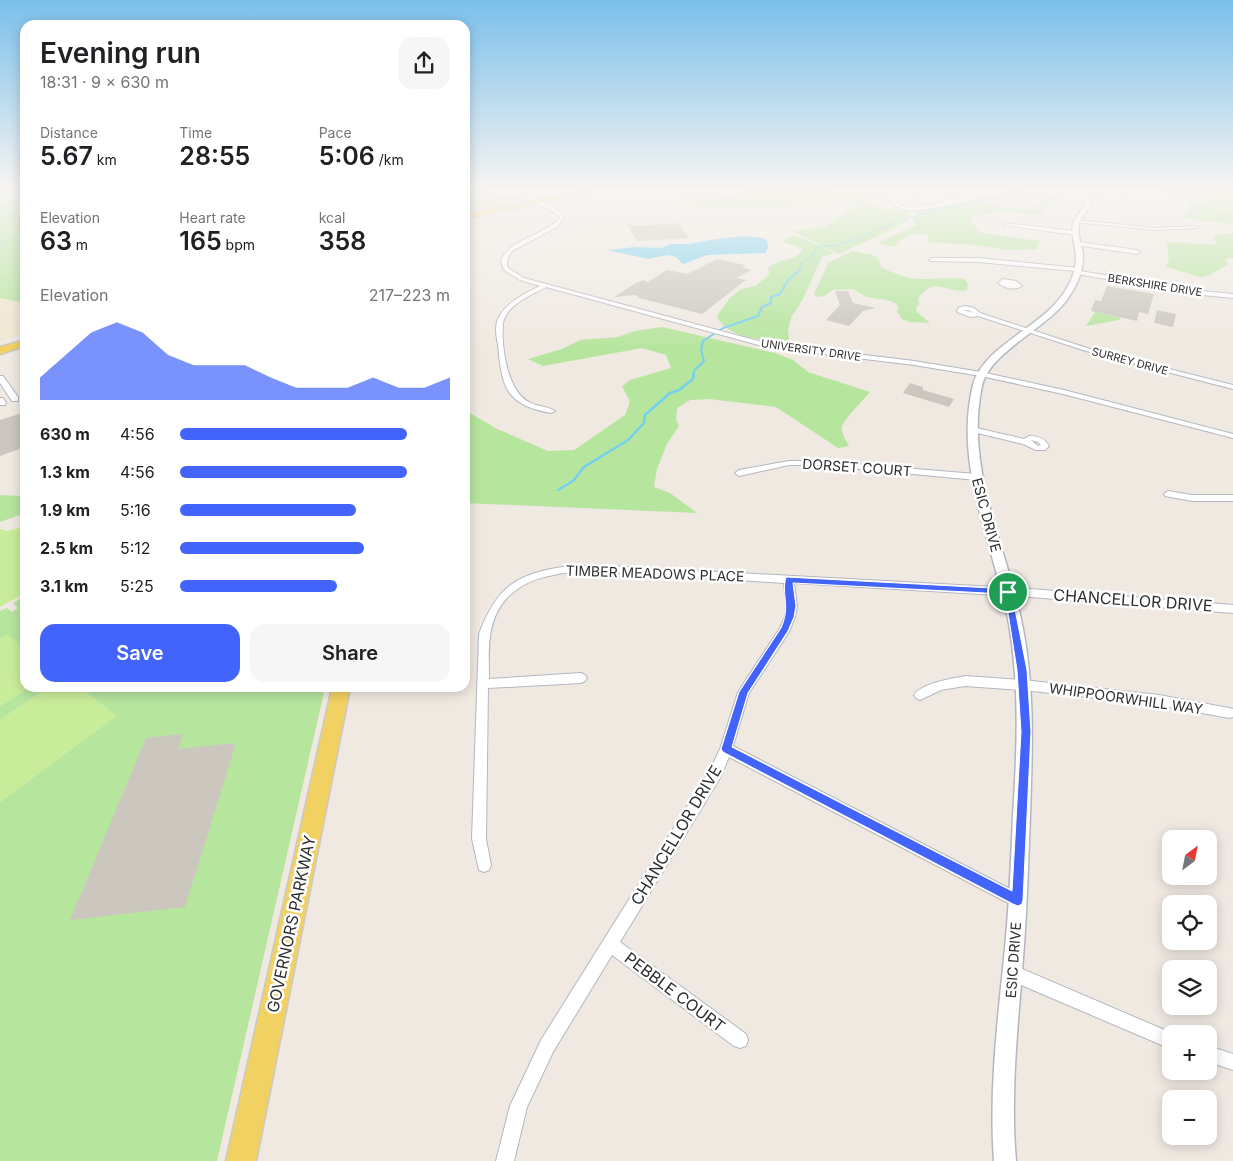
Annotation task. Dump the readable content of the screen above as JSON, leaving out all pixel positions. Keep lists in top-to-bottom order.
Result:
{
  "streets": {
    "main road": ["GOVERNORS PARKWAY"],
    "street": [
      "BERKSHIRE DRIVE",
      "UNIVERSITY DRIVE",
      "SURREY DRIVE",
      "DORSET COURT",
      "ESIC DRIVE",
      "TIMBER MEADOWS PLACE",
      "CHANCELLOR DRIVE",
      "WHIPPOORWHILL WAY",
      "PEBBLE COURT"
    ]
  },
  "crossings": [
    ["BERKSHIRE DRIVE", "ESIC DRIVE"],
    ["UNIVERSITY DRIVE", "ESIC DRIVE"],
    ["SURREY DRIVE", "ESIC DRIVE"],
    ["DORSET COURT", "ESIC DRIVE"],
    ["ESIC DRIVE", "CHANCELLOR DRIVE"],
    ["ESIC DRIVE", "WHIPPOORWHILL WAY"],
    ["TIMBER MEADOWS PLACE", "CHANCELLOR DRIVE"],
    ["CHANCELLOR DRIVE", "PEBBLE COURT"]
  ],
  "north": "top right",
  "page": {
    "heading": ["Evening run", "18:31 · 9 × 630 m"],
    "stats": [
      ["Distance", "5.67 km"],
      ["Time", "28:55"],
      ["Pace", "5:06 /km"],
      ["Elevation", "63 m"],
      ["Heart rate", "165 bpm"],
      ["kcal", "358"]
    ],
    "chart": ["Elevation", "217–223 m"],
    "list": [
      {
        "name": "630 m",
        "note": "4:56"
      },
      {
        "name": "1.3 km",
        "note": "4:56"
      },
      {
        "name": "1.9 km",
        "note": "5:16"
      },
      {
        "name": "2.5 km",
        "note": "5:12"
      },
      {
        "name": "3.1 km",
        "note": "5:25"
      }
    ],
    "buttons": ["Save", "Share"],
    "map_buttons": ["+", "−"]
  }
}
